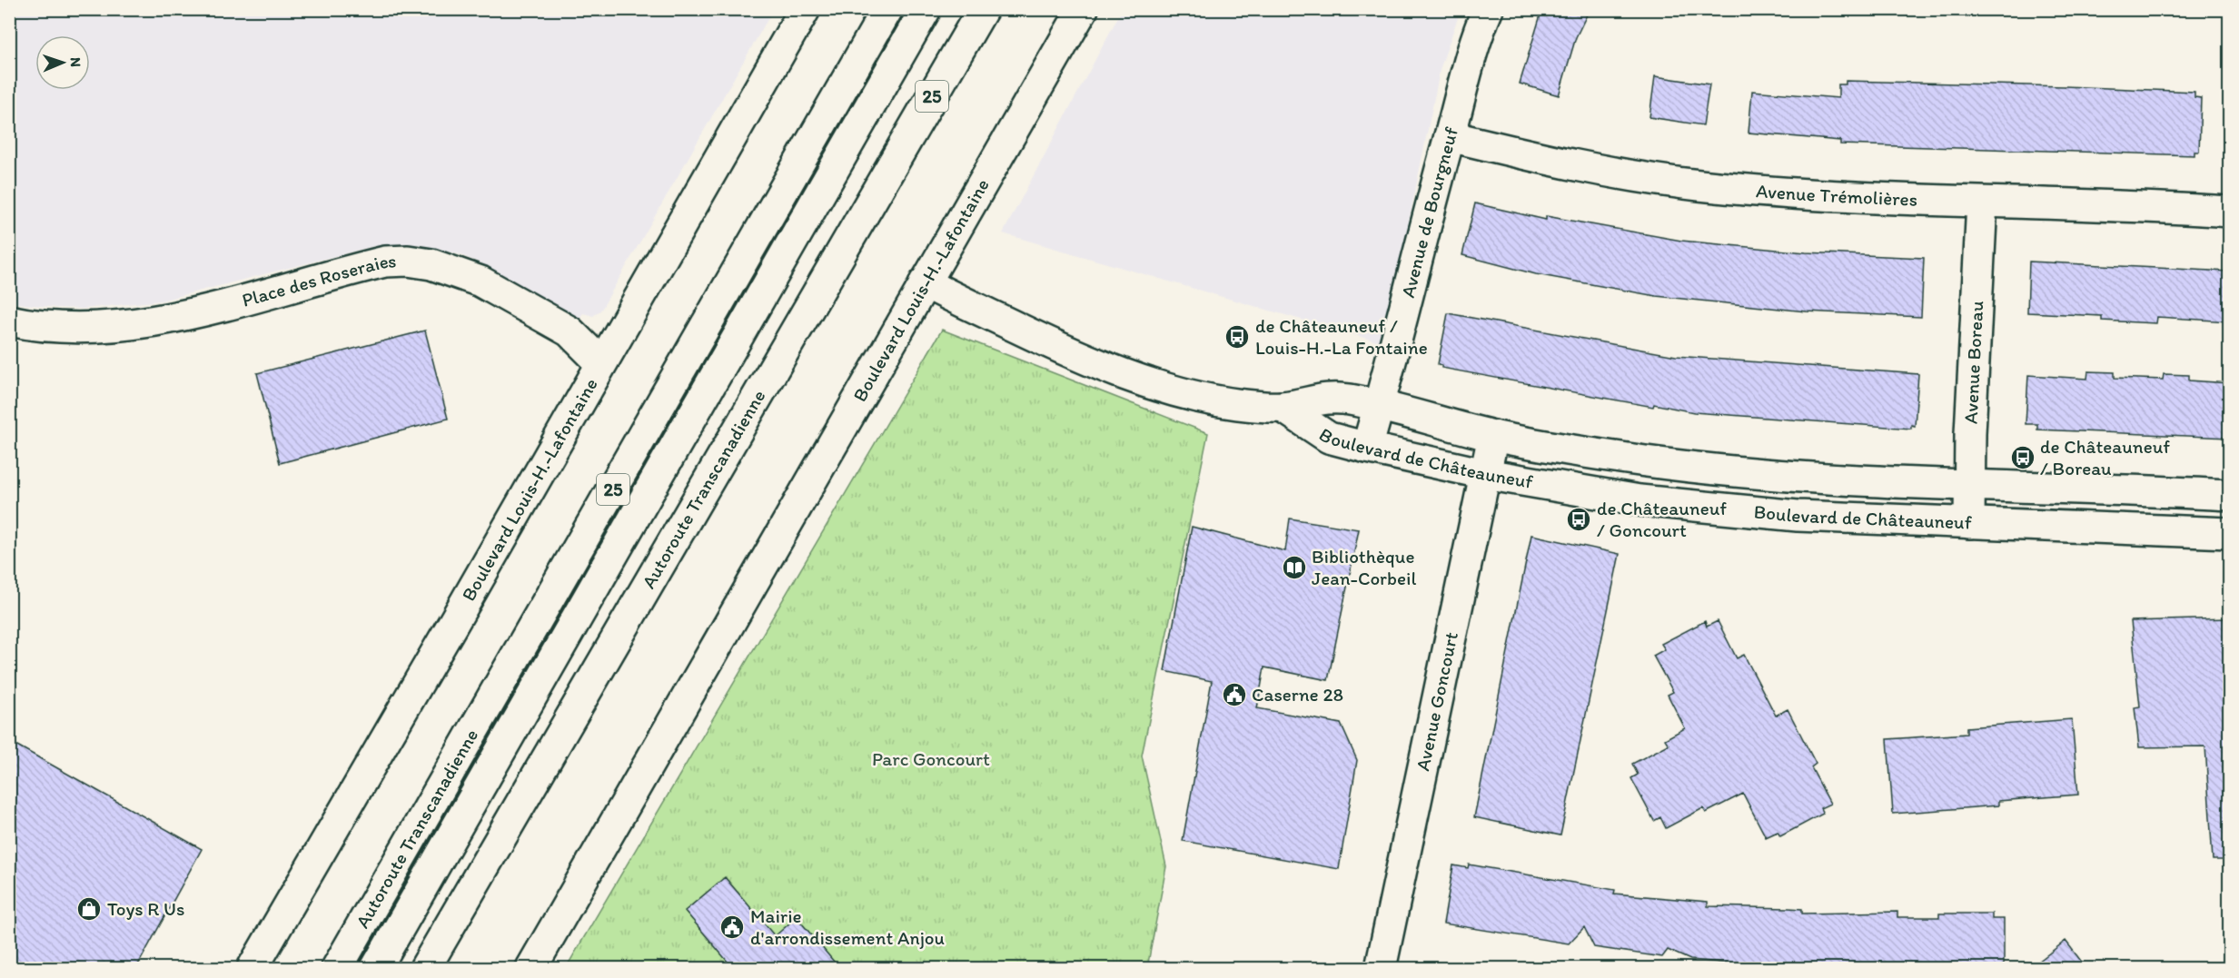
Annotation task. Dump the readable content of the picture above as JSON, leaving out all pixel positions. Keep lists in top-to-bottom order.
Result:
{
  "streets": {
    "main road": [
      "25",
      "Avenue Trémolières",
      "Avenue de Bourgneuf",
      "Place des Roseraies",
      "Boulevard Louis-H.-Lafontaine",
      "Avenue Boreau",
      "Boulevard de Châteauneuf",
      "Autoroute Transcanadienne",
      "Avenue Goncourt"
    ]
  },
  "crossings": [
    ["Avenue Trémolières", "Avenue de Bourgneuf"],
    ["Avenue Trémolières", "Avenue Boreau"],
    ["Avenue de Bourgneuf", "Boulevard de Châteauneuf"],
    ["Place des Roseraies", "Boulevard Louis-H.-Lafontaine"],
    ["Boulevard Louis-H.-Lafontaine", "Boulevard de Châteauneuf"],
    ["Avenue Boreau", "Boulevard de Châteauneuf"],
    ["Boulevard de Châteauneuf", "Avenue Goncourt"]
  ],
  "parks": ["Parc Goncourt"],
  "places": {
    "bus stop": ["de Châteauneuf / Louis-H.-La Fontaine", "de Châteauneuf / Boreau", "de Châteauneuf / Goncourt"],
    "library": ["Bibliothèque Jean-Corbeil"],
    "public building": ["Caserne 28", "Mairie d'arrondissement Anjou"],
    "shop": ["Toys R Us"]
  },
  "north": "right"
}
